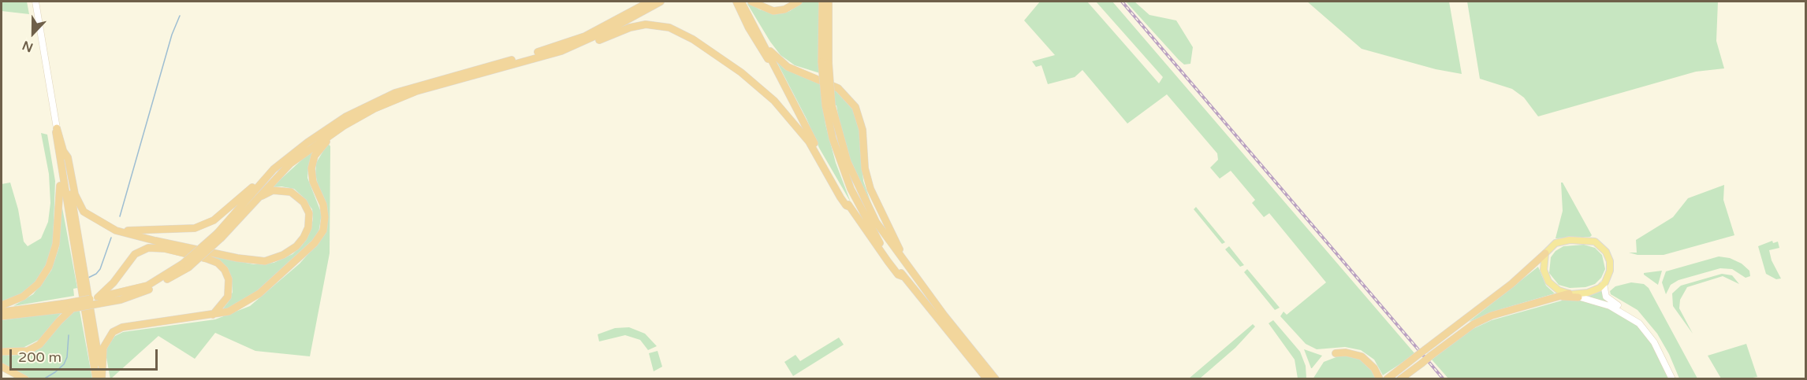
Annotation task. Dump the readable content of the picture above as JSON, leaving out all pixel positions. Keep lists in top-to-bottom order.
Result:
{
  "scale_bar": "200 m",
  "north": "bottom"
}
